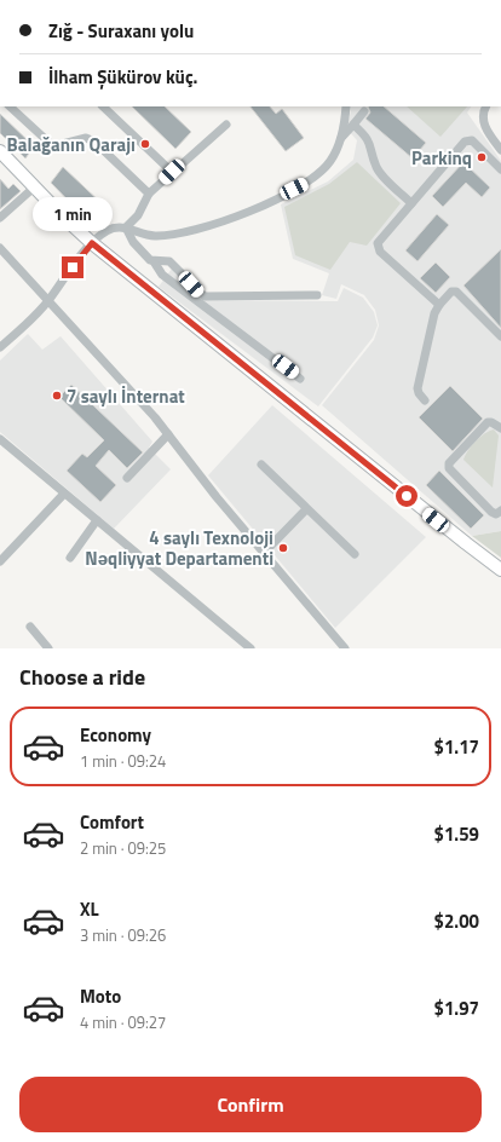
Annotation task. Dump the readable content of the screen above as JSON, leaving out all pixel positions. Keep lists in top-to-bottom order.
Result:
{
  "places": [
    "Balağanın Qarajı",
    "Parkinq",
    "7 saylı İnternat",
    "4 saylı Texnoloji Nəqliyyat Departamenti"
  ],
  "page": {
    "banner": ["Zığ - Suraxanı yolu", "İlham Şükürov küç."],
    "bubble": "1 min",
    "heading": "Choose a ride",
    "list": [
      {
        "name": "Economy",
        "note": "1 min · 09:24",
        "value": "$1.17"
      },
      {
        "name": "Comfort",
        "note": "2 min · 09:25",
        "value": "$1.59"
      },
      {
        "name": "XL",
        "note": "3 min · 09:26",
        "value": "$2.00"
      },
      {
        "name": "Moto",
        "note": "4 min · 09:27",
        "value": "$1.97"
      }
    ],
    "buttons": "Confirm"
  }
}
